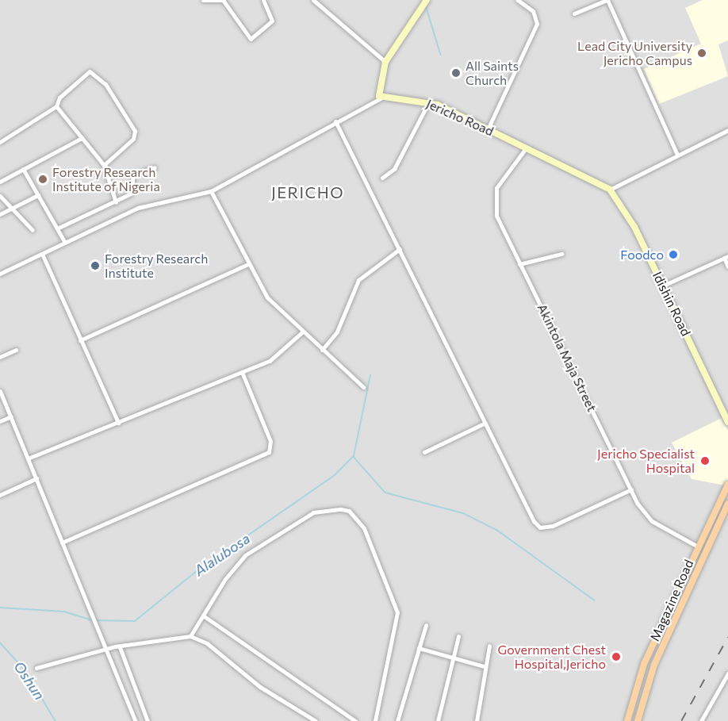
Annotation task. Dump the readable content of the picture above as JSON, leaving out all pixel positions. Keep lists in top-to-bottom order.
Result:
{
  "streets": {
    "main road": ["Magazine Road"],
    "street": ["Jericho Road", "Idishin Road", "Akintola Maja Street"]
  },
  "crossings": [
    ["Jericho Road", "Idishin Road"],
    ["Jericho Road", "Akintola Maja Street"],
    ["Akintola Maja Street", "Magazine Road"]
  ],
  "districts": ["JERICHO"],
  "water": ["Alalubosa", "Oshun"],
  "places": [
    "Lead City University Jericho Campus",
    "All Saints Church",
    "Forestry Research Institute of Nigeria",
    "Foodco",
    "Forestry Research Institute",
    "Jericho Specialist Hospital",
    "Government Chest Hospital,Jericho"
  ]
}
